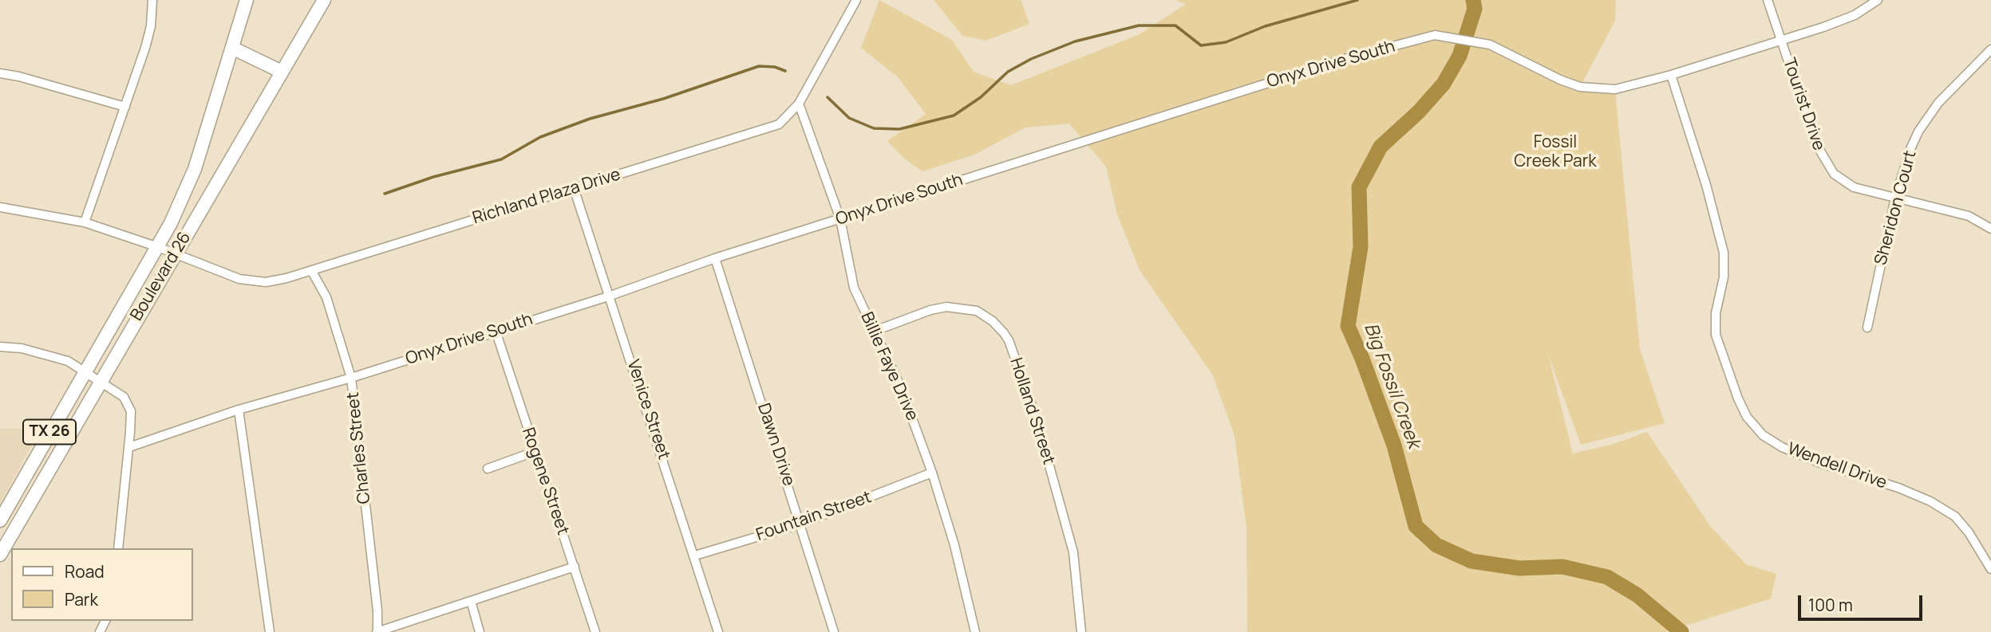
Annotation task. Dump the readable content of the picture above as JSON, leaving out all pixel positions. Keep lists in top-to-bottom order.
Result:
{
  "streets": {
    "main road": ["Boulevard 26", "TX 26"],
    "street": [
      "Onyx Drive South",
      "Tourist Drive",
      "Richland Plaza Drive",
      "Sheridon Court",
      "Billie Faye Drive",
      "Venice Street",
      "Holland Street",
      "Dawn Drive",
      "Charles Street",
      "Wendell Drive",
      "Rogene Street",
      "Fountain Street"
    ]
  },
  "crossings": [
    ["Onyx Drive South", "Tourist Drive"],
    ["Onyx Drive South", "Billie Faye Drive"],
    ["Onyx Drive South", "Venice Street"],
    ["Onyx Drive South", "Dawn Drive"],
    ["Onyx Drive South", "Charles Street"],
    ["Onyx Drive South", "Wendell Drive"],
    ["Onyx Drive South", "Rogene Street"],
    ["Tourist Drive", "Sheridon Court"],
    ["Richland Plaza Drive", "Boulevard 26"],
    ["Richland Plaza Drive", "Billie Faye Drive"],
    ["Richland Plaza Drive", "Venice Street"],
    ["Richland Plaza Drive", "Charles Street"],
    ["Billie Faye Drive", "Holland Street"],
    ["Billie Faye Drive", "Fountain Street"],
    ["Venice Street", "Fountain Street"],
    ["Dawn Drive", "Fountain Street"]
  ],
  "water": ["Big Fossil Creek"],
  "parks": ["Fossil Creek Park"],
  "legend": ["Road", "Park"],
  "scale_bar": "100 m"
}
